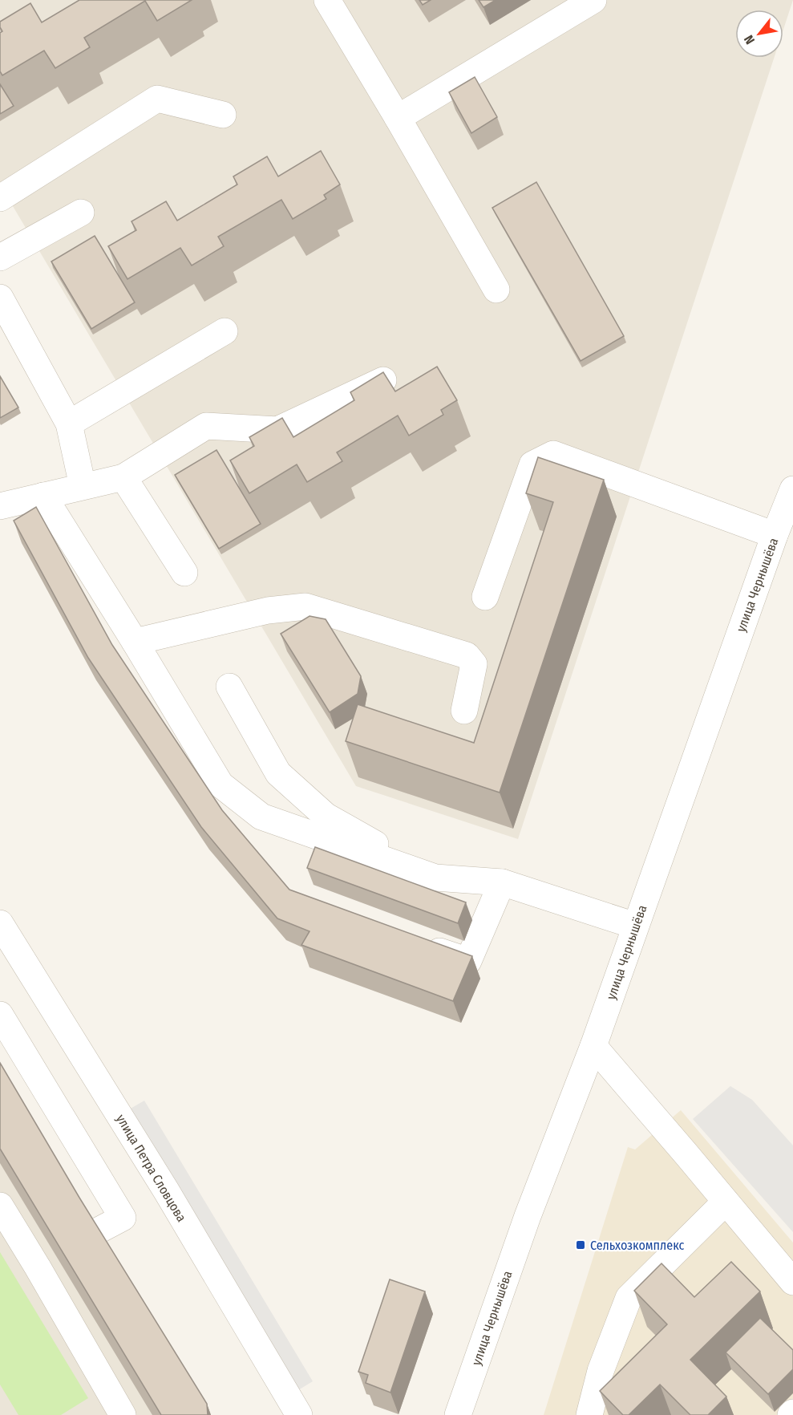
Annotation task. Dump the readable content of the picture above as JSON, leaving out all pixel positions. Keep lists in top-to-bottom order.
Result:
{
  "streets": {
    "street": ["улица Чернышёва", "улица Петра Словцова"]
  },
  "places": {
    "transit": ["Сельхозкомплекс"]
  },
  "north": "bottom left"
}
